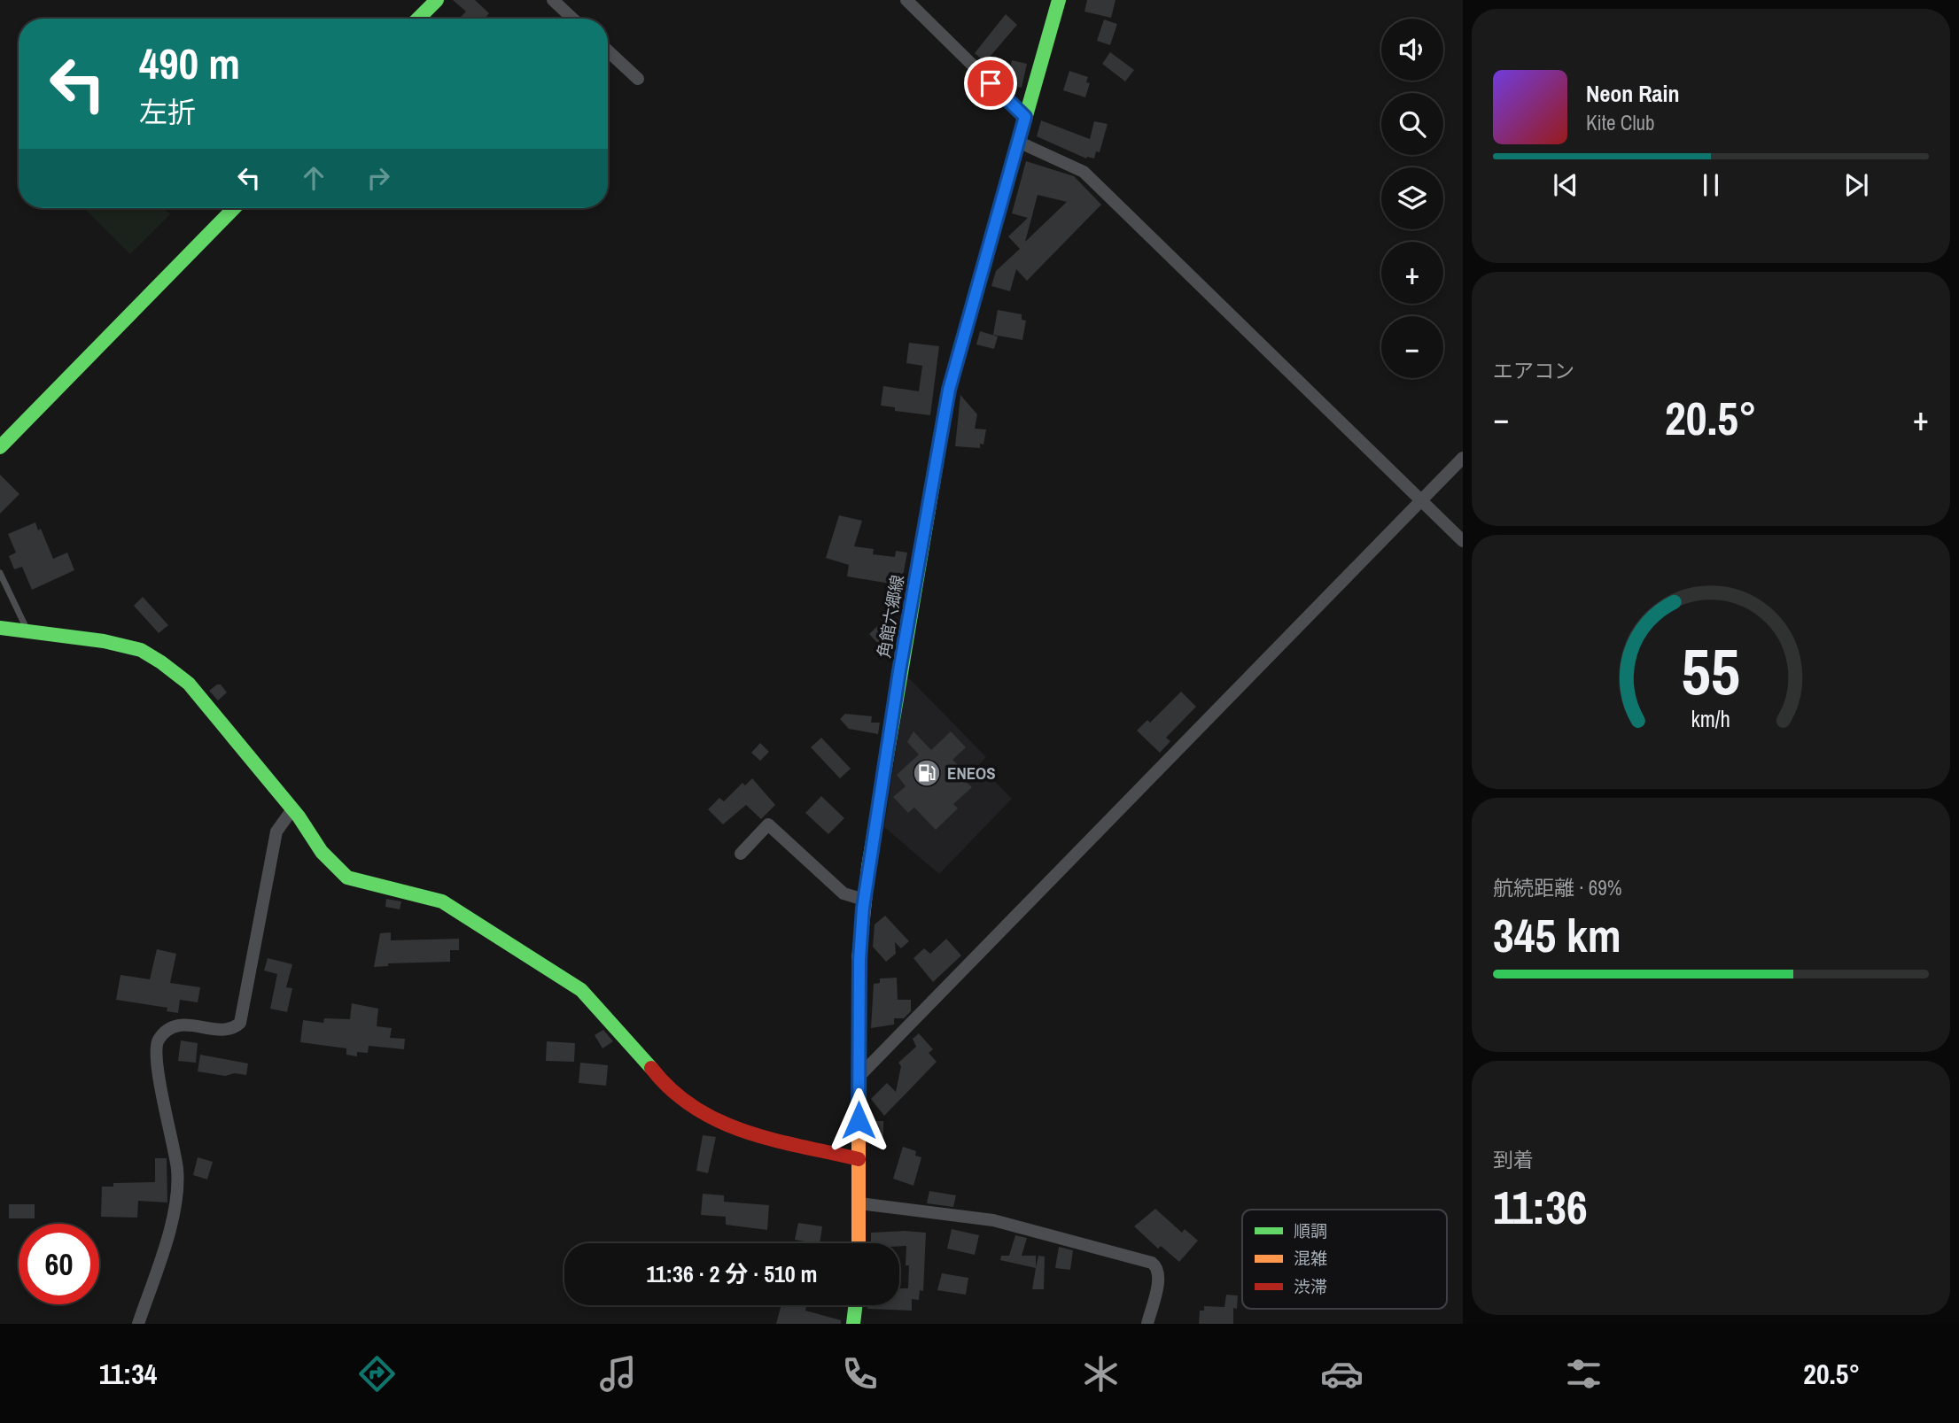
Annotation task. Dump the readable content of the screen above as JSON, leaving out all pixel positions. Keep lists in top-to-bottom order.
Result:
{
  "streets": {
    "street": ["角館六郷線"]
  },
  "places": {
    "fuel station": ["ENEOS"]
  },
  "legend": ["順調", "混雑", "渋滞"],
  "page": {
    "map_buttons": ["+", "−"],
    "turn": ["490 m", "左折"],
    "song": ["Neon Rain", "Kite Club"],
    "tile": [
      "エアコン",
      ["航続距離 · 69%", "345 km"],
      ["到着", "11:36"]
    ],
    "heat": ["−", "20.5°", "+"],
    "limit": "60",
    "trip": "11:36 · 2 分 · 510 m",
    "tabs": ["11:34", "20.5°"],
    "gauge": ["55", "km/h"]
  }
}
